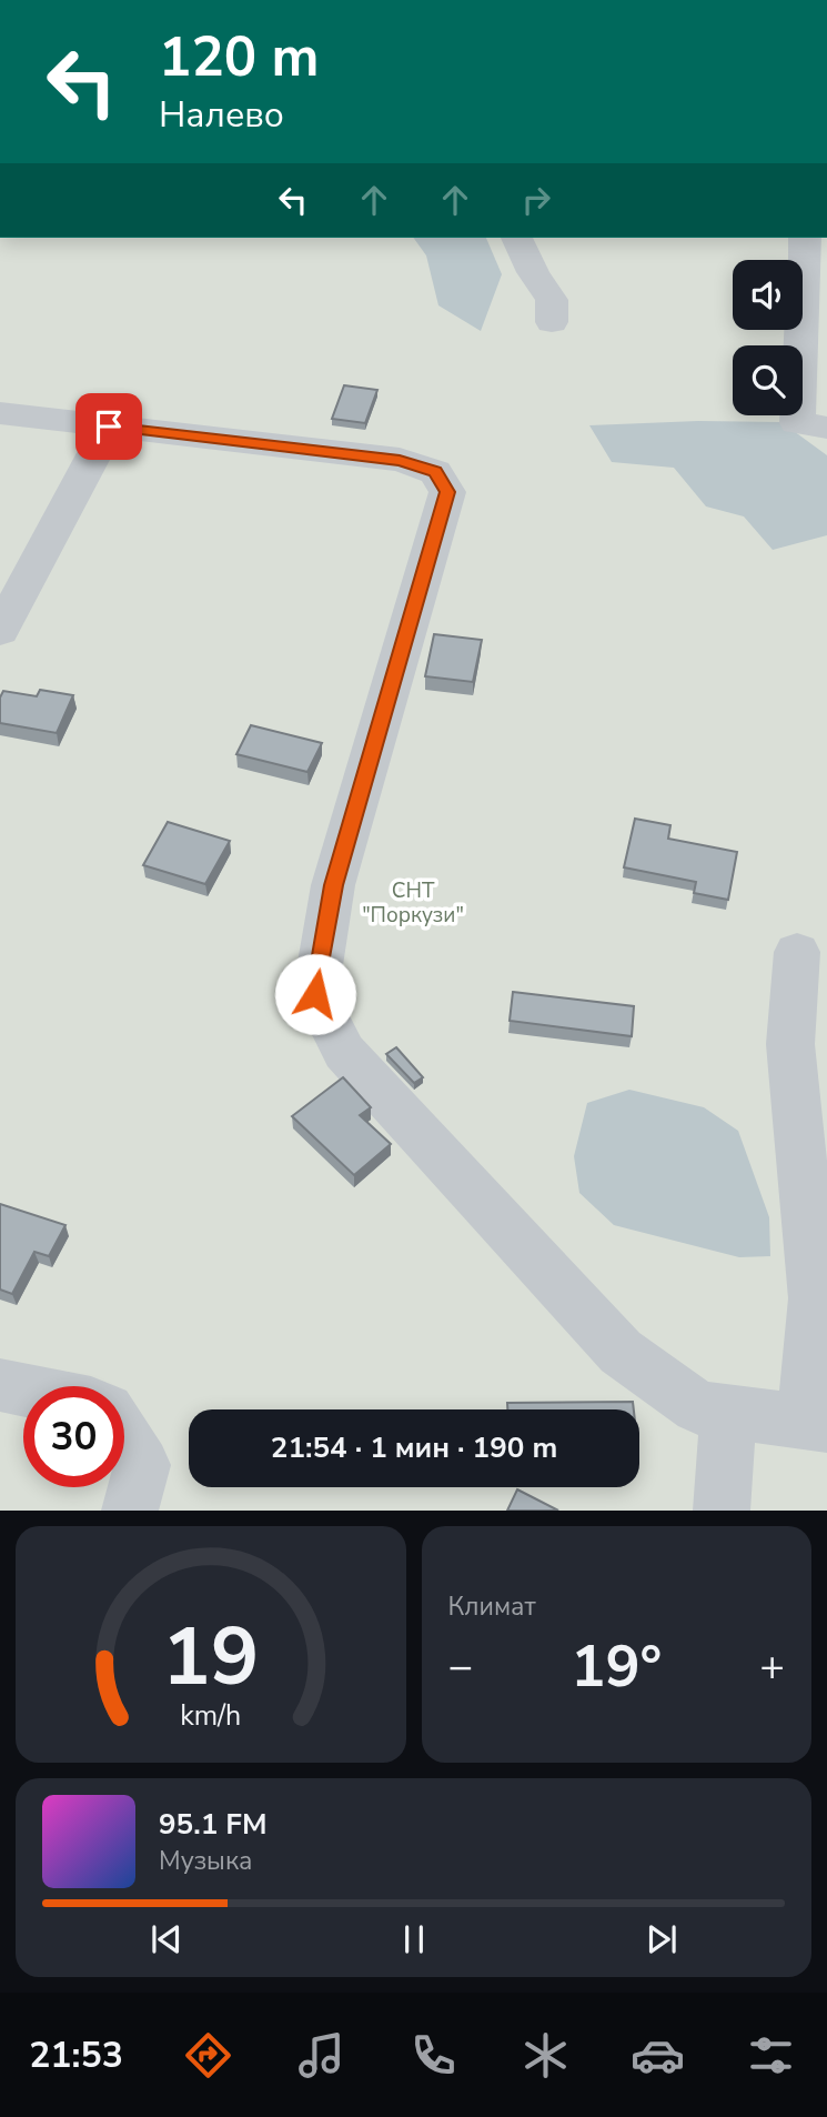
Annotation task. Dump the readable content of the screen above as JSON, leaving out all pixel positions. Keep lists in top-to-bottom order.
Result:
{
  "parks": ["СНТ \"Поркузи\""],
  "page": {
    "turn": ["120 m", "Налево"],
    "limit": "30",
    "trip": "21:54 · 1 мин · 190 m",
    "tile": "Климат",
    "heat": ["−", "19°", "+"],
    "song": ["95.1 FM", "Музыка"],
    "tabs": "21:53",
    "gauge": ["19", "km/h"]
  }
}
